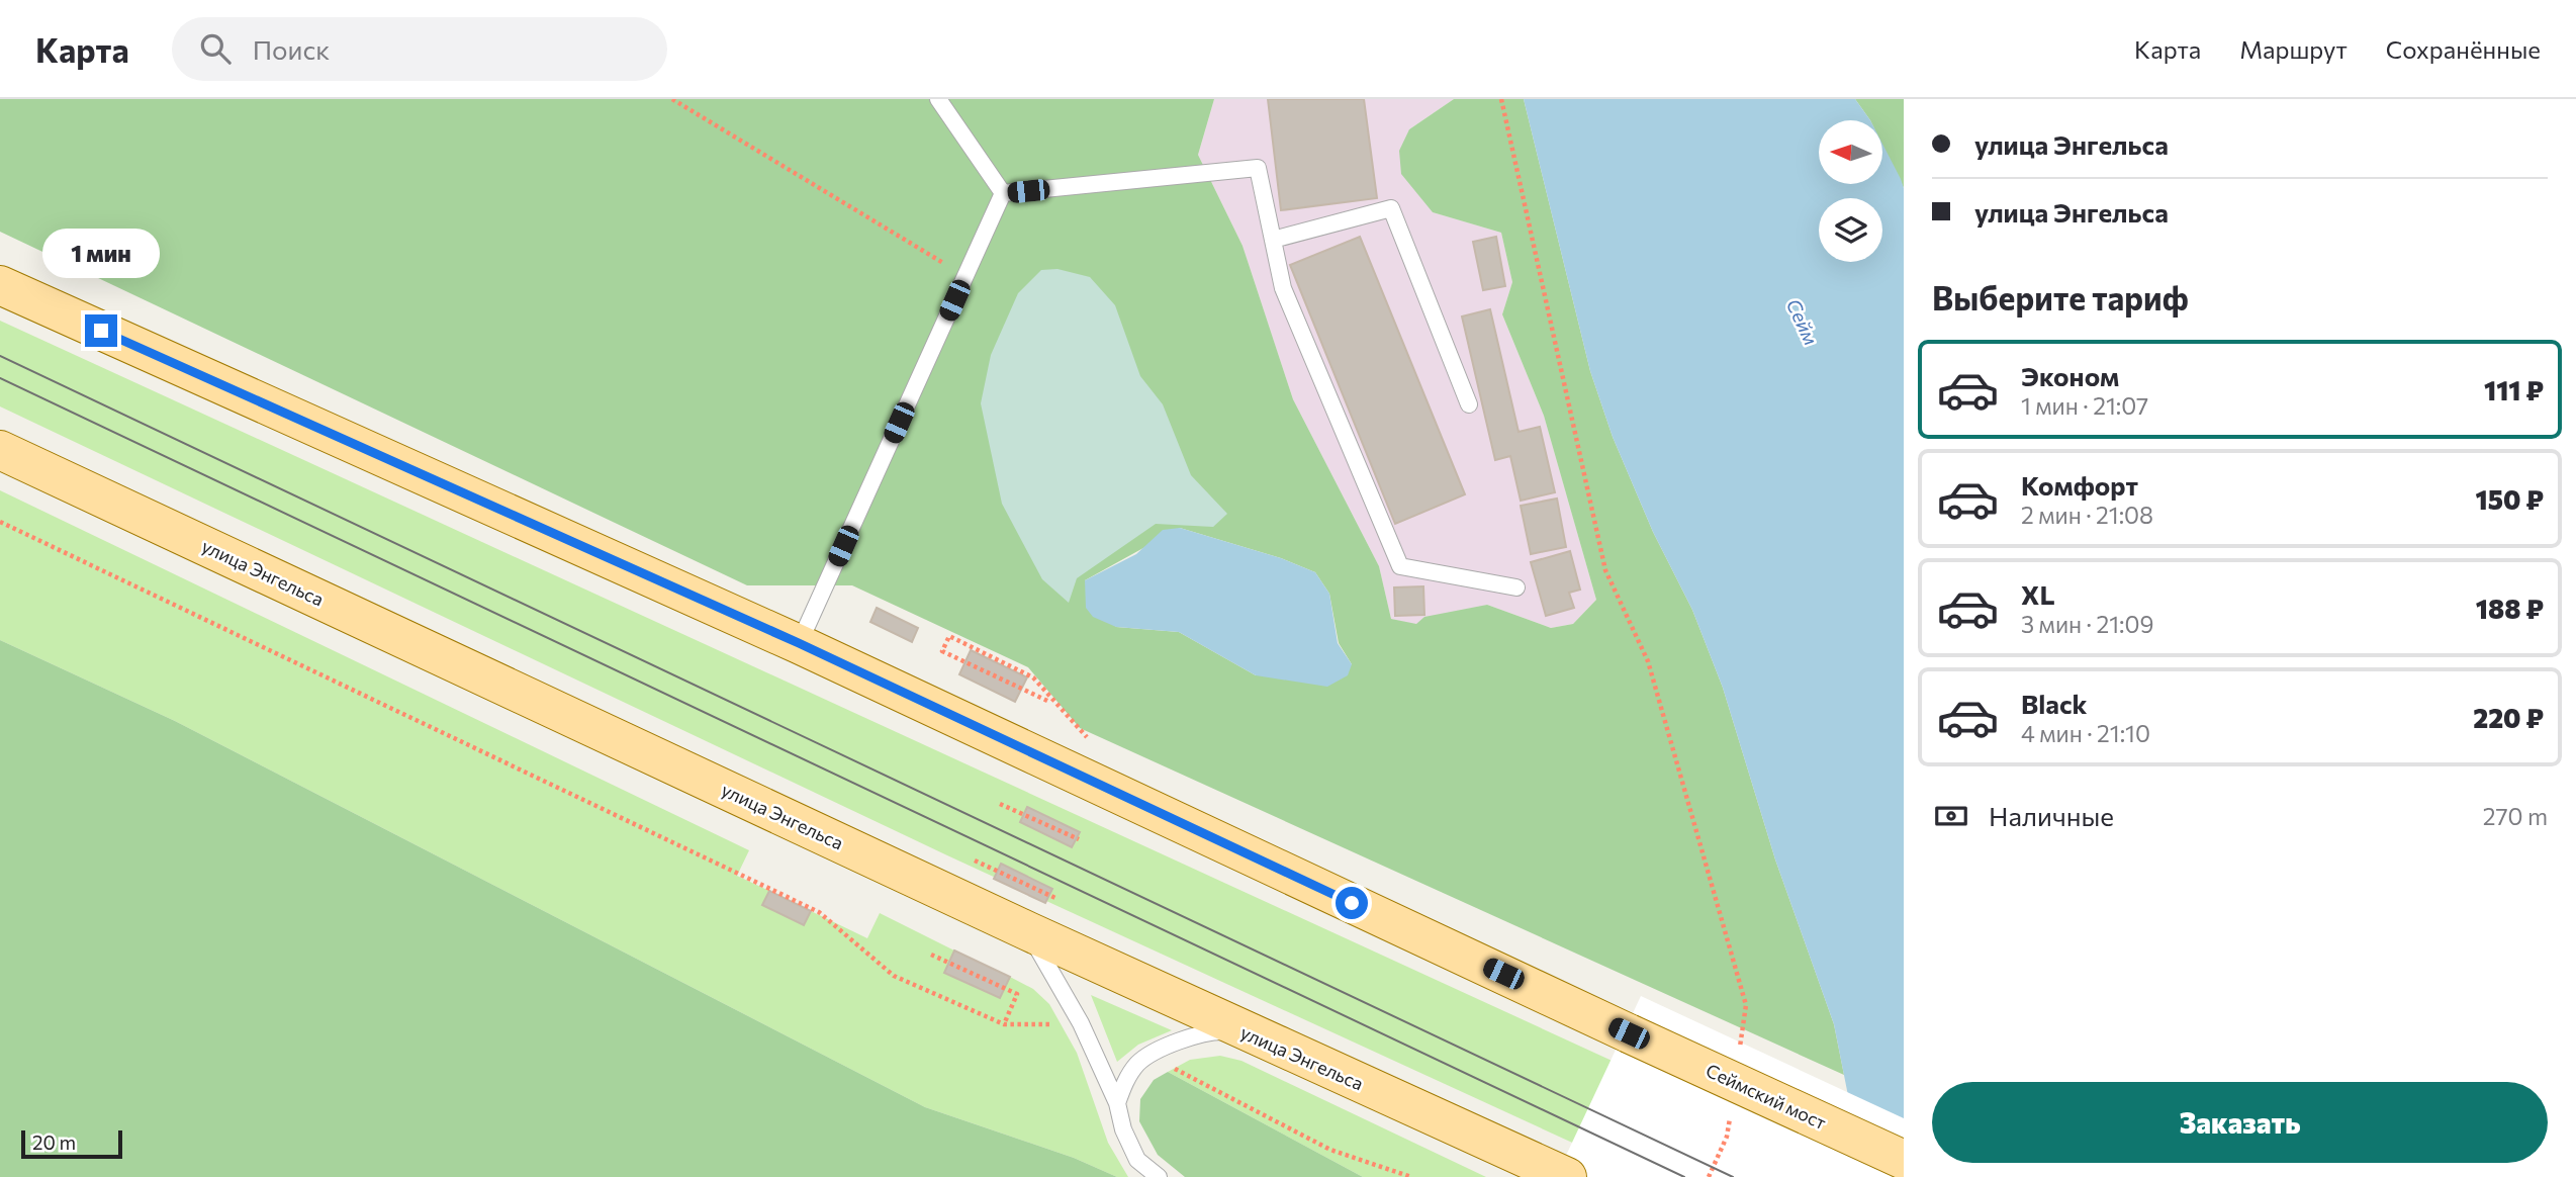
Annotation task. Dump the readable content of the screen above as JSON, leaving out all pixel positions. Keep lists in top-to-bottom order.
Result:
{
  "streets": {
    "main road": ["улица Энгельса", "Сеймский мост"]
  },
  "water": ["Сейм"],
  "scale_bar": "20 m",
  "north": "left",
  "page": {
    "header": "Карта",
    "search": "Поиск",
    "nav": ["Карта", "Маршрут", "Сохранённые"],
    "banner": ["улица Энгельса", "улица Энгельса"],
    "bubble": "1 мин",
    "heading": "Выберите тариф",
    "list": [
      {
        "name": "Эконом",
        "note": "1 мин · 21:07",
        "value": "111 ₽"
      },
      {
        "name": "Комфорт",
        "note": "2 мин · 21:08",
        "value": "150 ₽"
      },
      {
        "name": "XL",
        "note": "3 мин · 21:09",
        "value": "188 ₽"
      },
      {
        "name": "Black",
        "note": "4 мин · 21:10",
        "value": "220 ₽"
      }
    ],
    "pay": ["Наличные", "270 m"],
    "buttons": "Заказать",
    "scale": "20 m"
  }
}
